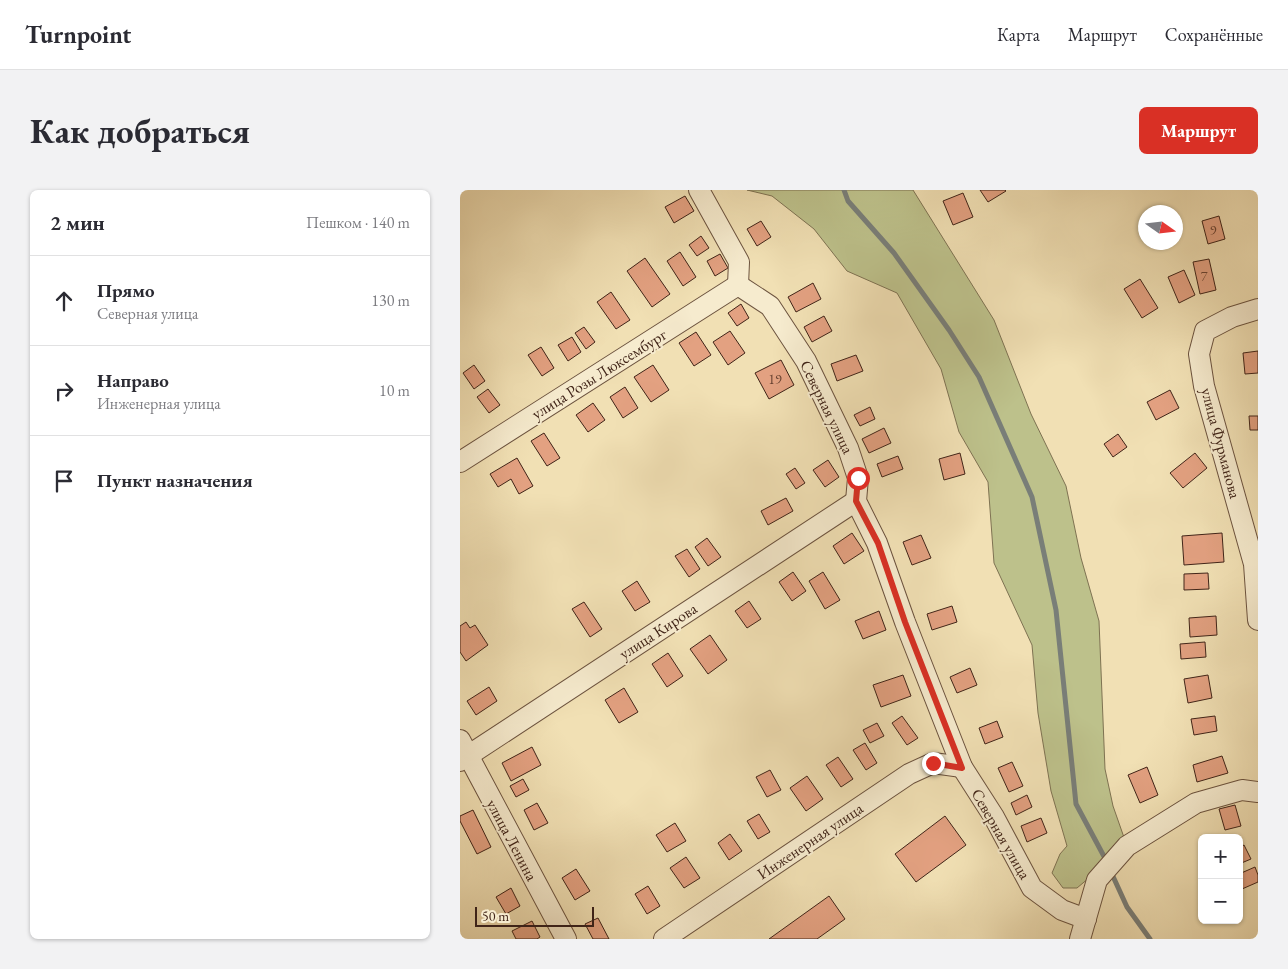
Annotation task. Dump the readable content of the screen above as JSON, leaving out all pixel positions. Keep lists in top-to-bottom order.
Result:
{
  "streets": {
    "street": [
      "улица Розы Люксембург",
      "Северная улица",
      "улица Фурманова",
      "улица Кирова",
      "улица Ленина",
      "Инженерная улица"
    ]
  },
  "crossings": [
    ["улица Розы Люксембург", "Северная улица"],
    ["Северная улица", "улица Кирова"],
    ["Северная улица", "Инженерная улица"],
    ["улица Кирова", "улица Ленина"]
  ],
  "house_numbers": ["9", "7", "19"],
  "scale_bar": "50 m",
  "north": "right",
  "page": {
    "header": "Turnpoint",
    "nav": ["Карта", "Маршрут", "Сохранённые"],
    "buttons": "Маршрут",
    "title": "Как добраться",
    "heading": ["2 мин", "Пешком · 140 m"],
    "list": [
      ["Прямо", "Северная улица", "130 m"],
      ["Направо", "Инженерная улица", "10 m"],
      "Пункт назначения"
    ],
    "map_buttons": ["+", "−"],
    "scale": "50 m"
  }
}
